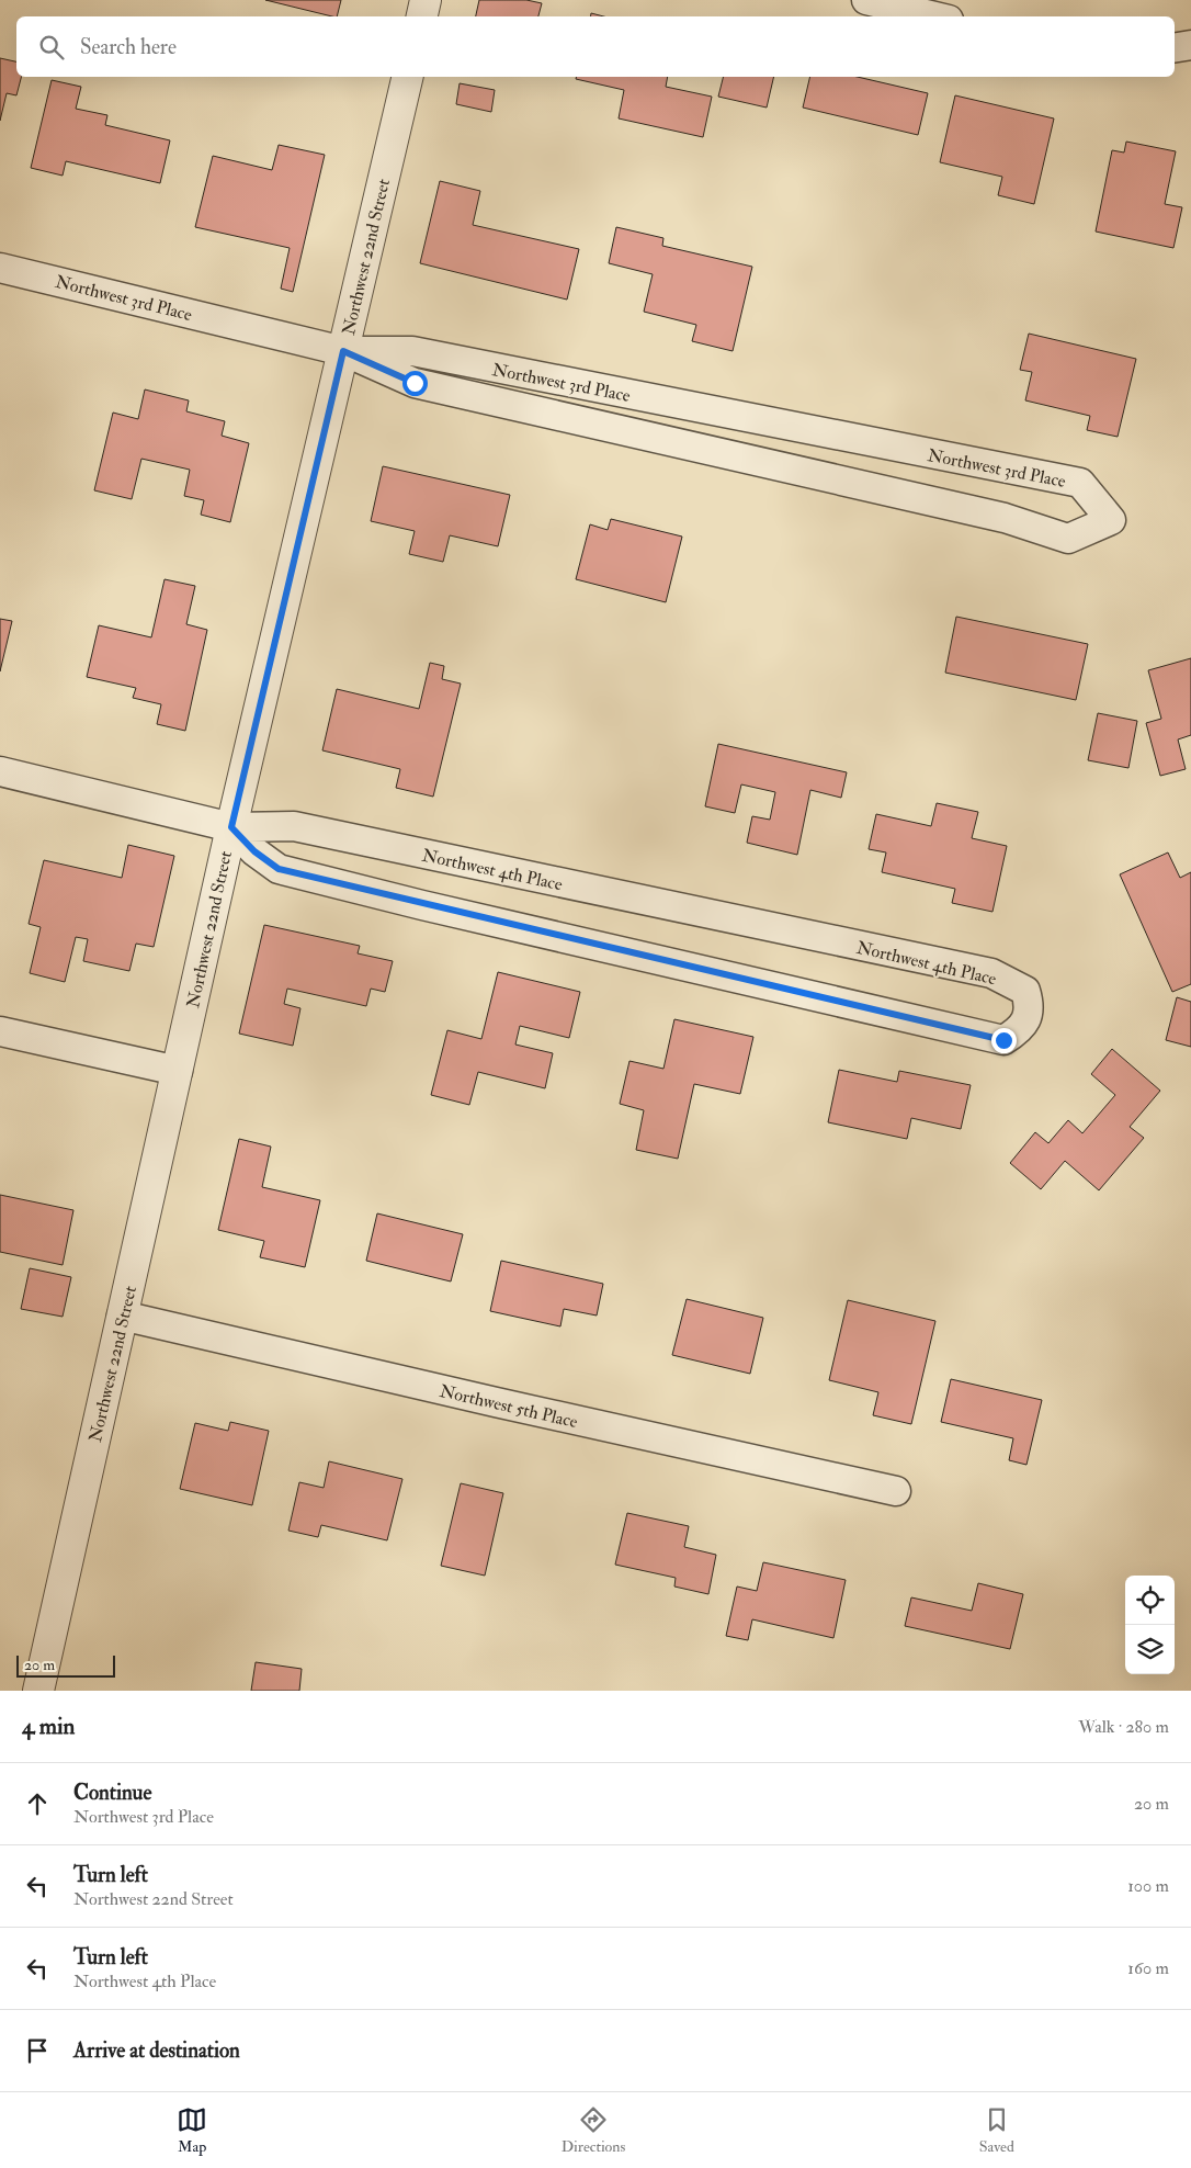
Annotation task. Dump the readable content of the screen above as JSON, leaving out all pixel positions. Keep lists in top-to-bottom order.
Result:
{
  "streets": {
    "street": [
      "Northwest 22nd Street",
      "Northwest 3rd Place",
      "Northwest 4th Place",
      "Northwest 5th Place"
    ]
  },
  "crossings": [
    ["Northwest 22nd Street", "Northwest 3rd Place"],
    ["Northwest 22nd Street", "Northwest 4th Place"],
    ["Northwest 22nd Street", "Northwest 5th Place"]
  ],
  "scale_bar": "20 m",
  "page": {
    "search": "Search here",
    "scale": "20 m",
    "heading": ["4 min", "Walk · 280 m"],
    "list": [
      ["Continue", "Northwest 3rd Place", "20 m"],
      ["Turn left", "Northwest 22nd Street", "100 m"],
      ["Turn left", "Northwest 4th Place", "160 m"],
      "Arrive at destination"
    ],
    "nav": ["Map", "Directions", "Saved"]
  }
}
